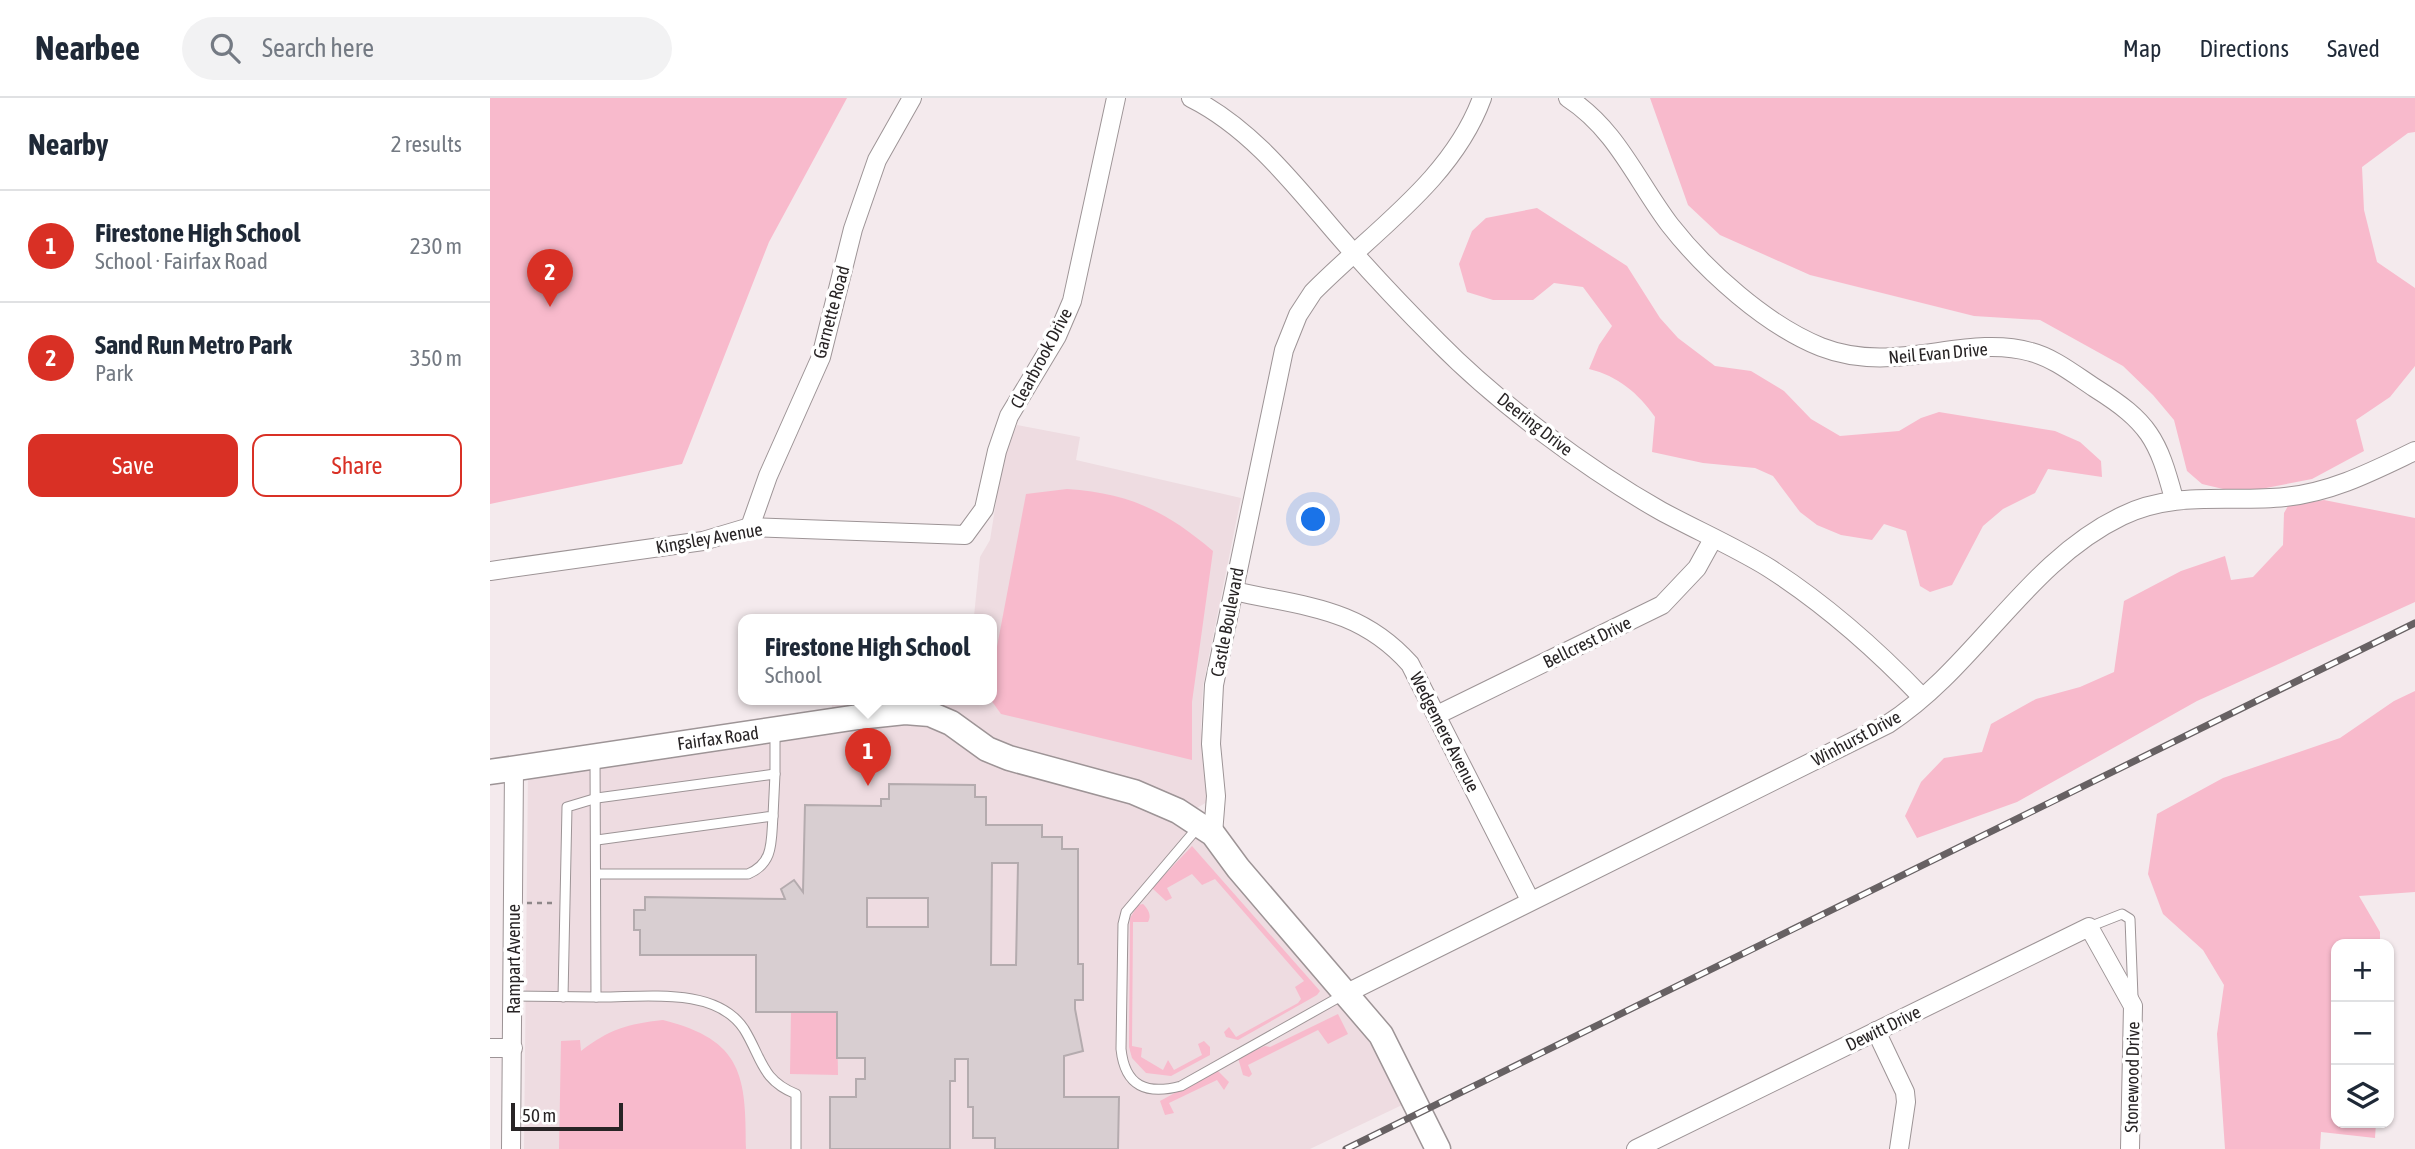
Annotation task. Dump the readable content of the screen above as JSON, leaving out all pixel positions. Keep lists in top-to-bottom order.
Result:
{
  "streets": {
    "street": [
      "Garnette Road",
      "Neil Evan Drive",
      "Clearbrook Drive",
      "Deering Drive",
      "Kingsley Avenue",
      "Castle Boulevard",
      "Bellcrest Drive",
      "Wedgemere Avenue",
      "Fairfax Road",
      "Winhurst Drive",
      "Rampart Avenue",
      "Dewitt Drive",
      "Stonewood Drive"
    ]
  },
  "crossings": [
    ["Garnette Road", "Kingsley Avenue"],
    ["Neil Evan Drive", "Winhurst Drive"],
    ["Clearbrook Drive", "Kingsley Avenue"],
    ["Deering Drive", "Castle Boulevard"],
    ["Deering Drive", "Bellcrest Drive"],
    ["Deering Drive", "Winhurst Drive"],
    ["Castle Boulevard", "Wedgemere Avenue"],
    ["Castle Boulevard", "Fairfax Road"],
    ["Bellcrest Drive", "Wedgemere Avenue"],
    ["Wedgemere Avenue", "Winhurst Drive"],
    ["Fairfax Road", "Rampart Avenue"],
    ["Dewitt Drive", "Stonewood Drive"]
  ],
  "scale_bar": "50 m",
  "page": {
    "header": "Nearbee",
    "search": "Search here",
    "nav": ["Map", "Directions", "Saved"],
    "heading": ["Nearby", "2 results"],
    "list": [
      {
        "mark": "1",
        "name": "Firestone High School",
        "note": "School · Fairfax Road",
        "value": "230 m"
      },
      {
        "mark": "2",
        "name": "Sand Run Metro Park",
        "note": "Park",
        "value": "350 m"
      }
    ],
    "pins": ["2", "1"],
    "buttons": ["Save", "Share"],
    "popup": ["Firestone High School", "School"],
    "map_buttons": ["+", "−"],
    "scale": "50 m"
  }
}
